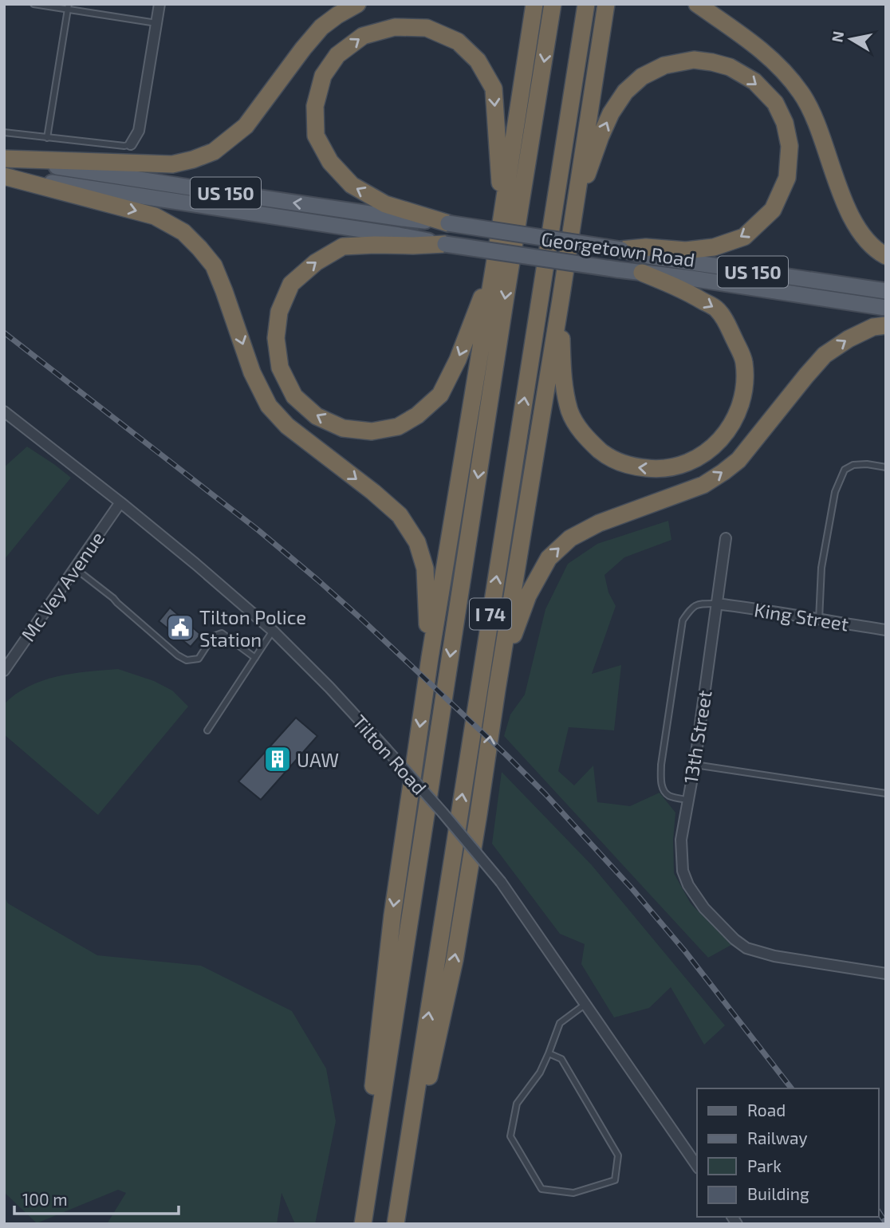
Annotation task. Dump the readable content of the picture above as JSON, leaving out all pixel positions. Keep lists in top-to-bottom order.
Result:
{
  "streets": {
    "highway": ["I 74"],
    "main road": ["US 150", "Georgetown Road"],
    "street": [
      "Mc Vey Avenue",
      "King Street",
      "13th Street",
      "Tilton Road"
    ]
  },
  "crossings": [
    ["US 150", "Georgetown Road"],
    ["Mc Vey Avenue", "Tilton Road"],
    ["King Street", "13th Street"]
  ],
  "places": {
    "public building": ["Tilton Police Station"],
    "building": ["UAW"]
  },
  "legend": [
    "Road",
    "Railway",
    "Park",
    "Building"
  ],
  "scale_bar": "100 m",
  "north": "left"
}
